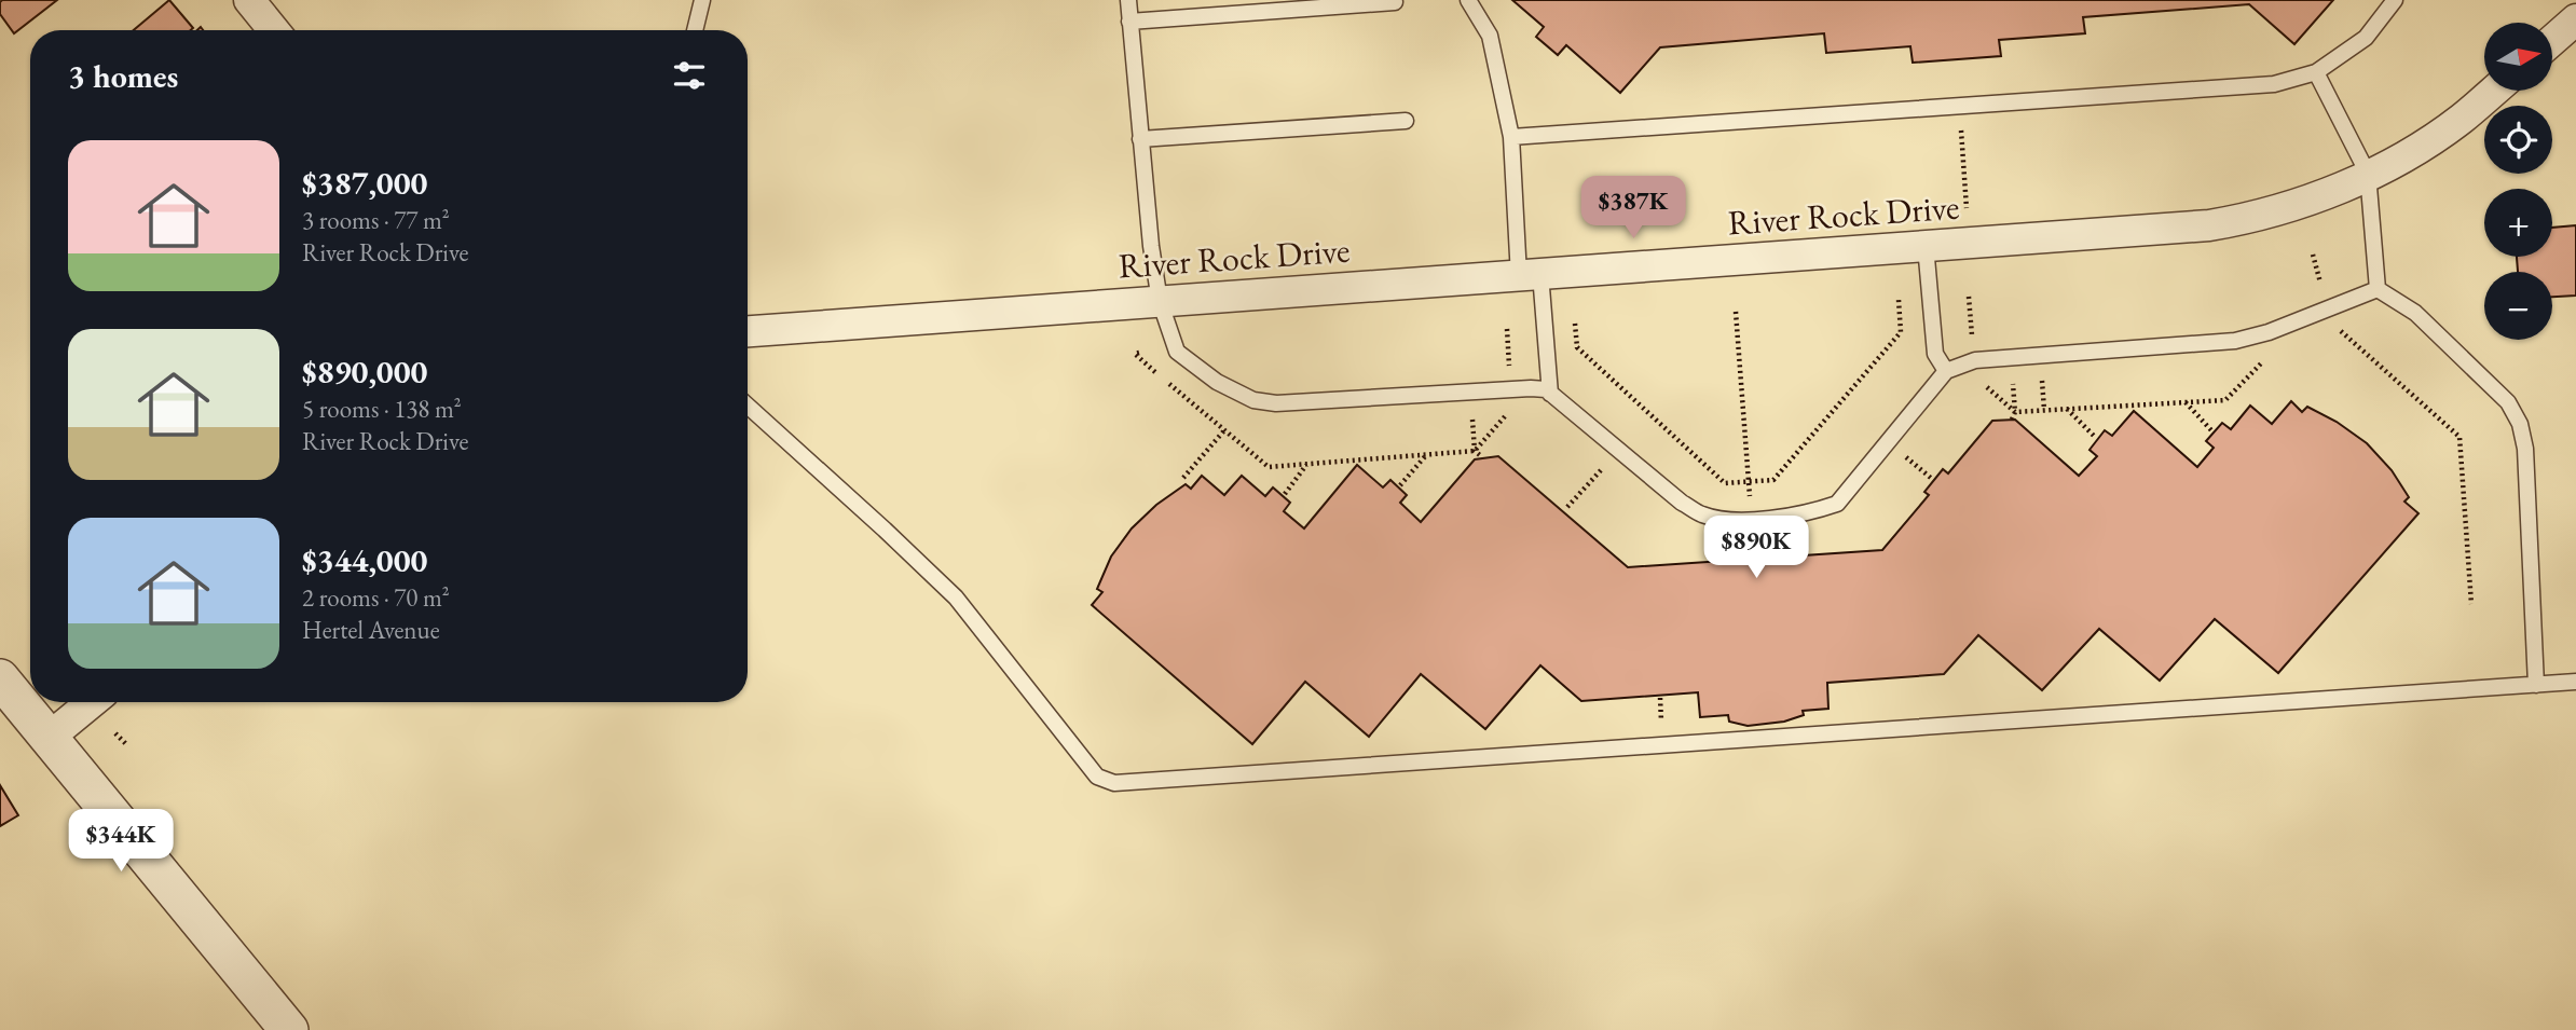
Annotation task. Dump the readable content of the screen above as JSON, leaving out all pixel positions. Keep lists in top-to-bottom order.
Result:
{
  "streets": {
    "street": ["River Rock Drive"]
  },
  "north": "right",
  "page": {
    "map_buttons": ["+", "−"],
    "heading": "3 homes",
    "list": [
      {
        "name": "$387,000",
        "note": "3 rooms · 77 m² · River Rock Drive"
      },
      {
        "name": "$890,000",
        "note": "5 rooms · 138 m² · River Rock Drive"
      },
      {
        "name": "$344,000",
        "note": "2 rooms · 70 m² · Hertel Avenue"
      }
    ],
    "price": ["$387K", "$890K", "$344K"]
  }
}
